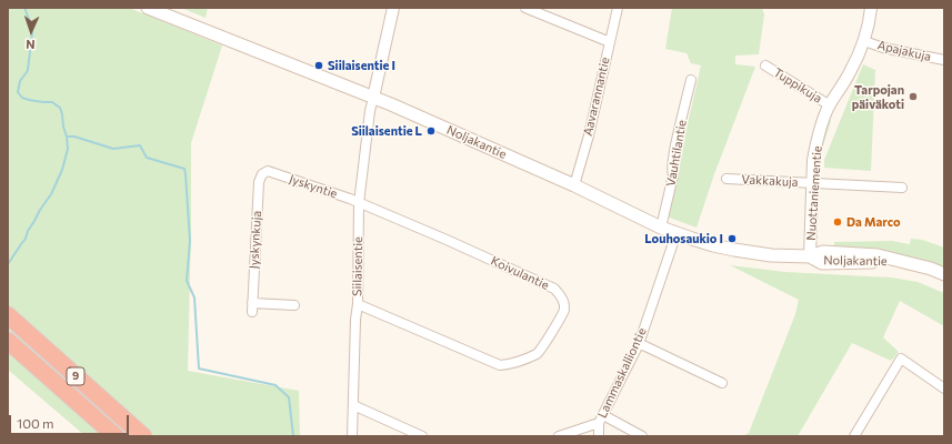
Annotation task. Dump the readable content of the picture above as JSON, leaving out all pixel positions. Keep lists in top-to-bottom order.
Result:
{
  "streets": {
    "highway": ["9"],
    "main road": ["Noljakantie"],
    "street": [
      "Apajakuja",
      "Tuppikuja",
      "Aavarannantie",
      "Vauhtilantie",
      "Vakkakuja",
      "Jyskyntie",
      "Nuottaniementie",
      "Jyskynkuja",
      "Siilaisentie",
      "Koivulantie",
      "Lammaskalliontie"
    ]
  },
  "crossings": [
    ["Apajakuja", "Nuottaniementie"],
    ["Tuppikuja", "Nuottaniementie"],
    ["Aavarannantie", "Noljakantie"],
    ["Noljakantie", "Vauhtilantie"],
    ["Noljakantie", "Nuottaniementie"],
    ["Noljakantie", "Siilaisentie"],
    ["Noljakantie", "Lammaskalliontie"],
    ["Vakkakuja", "Nuottaniementie"],
    ["Jyskyntie", "Jyskynkuja"],
    ["Jyskyntie", "Siilaisentie"],
    ["Jyskyntie", "Koivulantie"],
    ["Siilaisentie", "Koivulantie"]
  ],
  "places": [
    "Siilaisentie I",
    "Tarpojan päiväkoti",
    "Siilaisentie L",
    "Da Marco",
    "Louhosaukio I"
  ],
  "scale_bar": "100 m",
  "north": "bottom"
}
